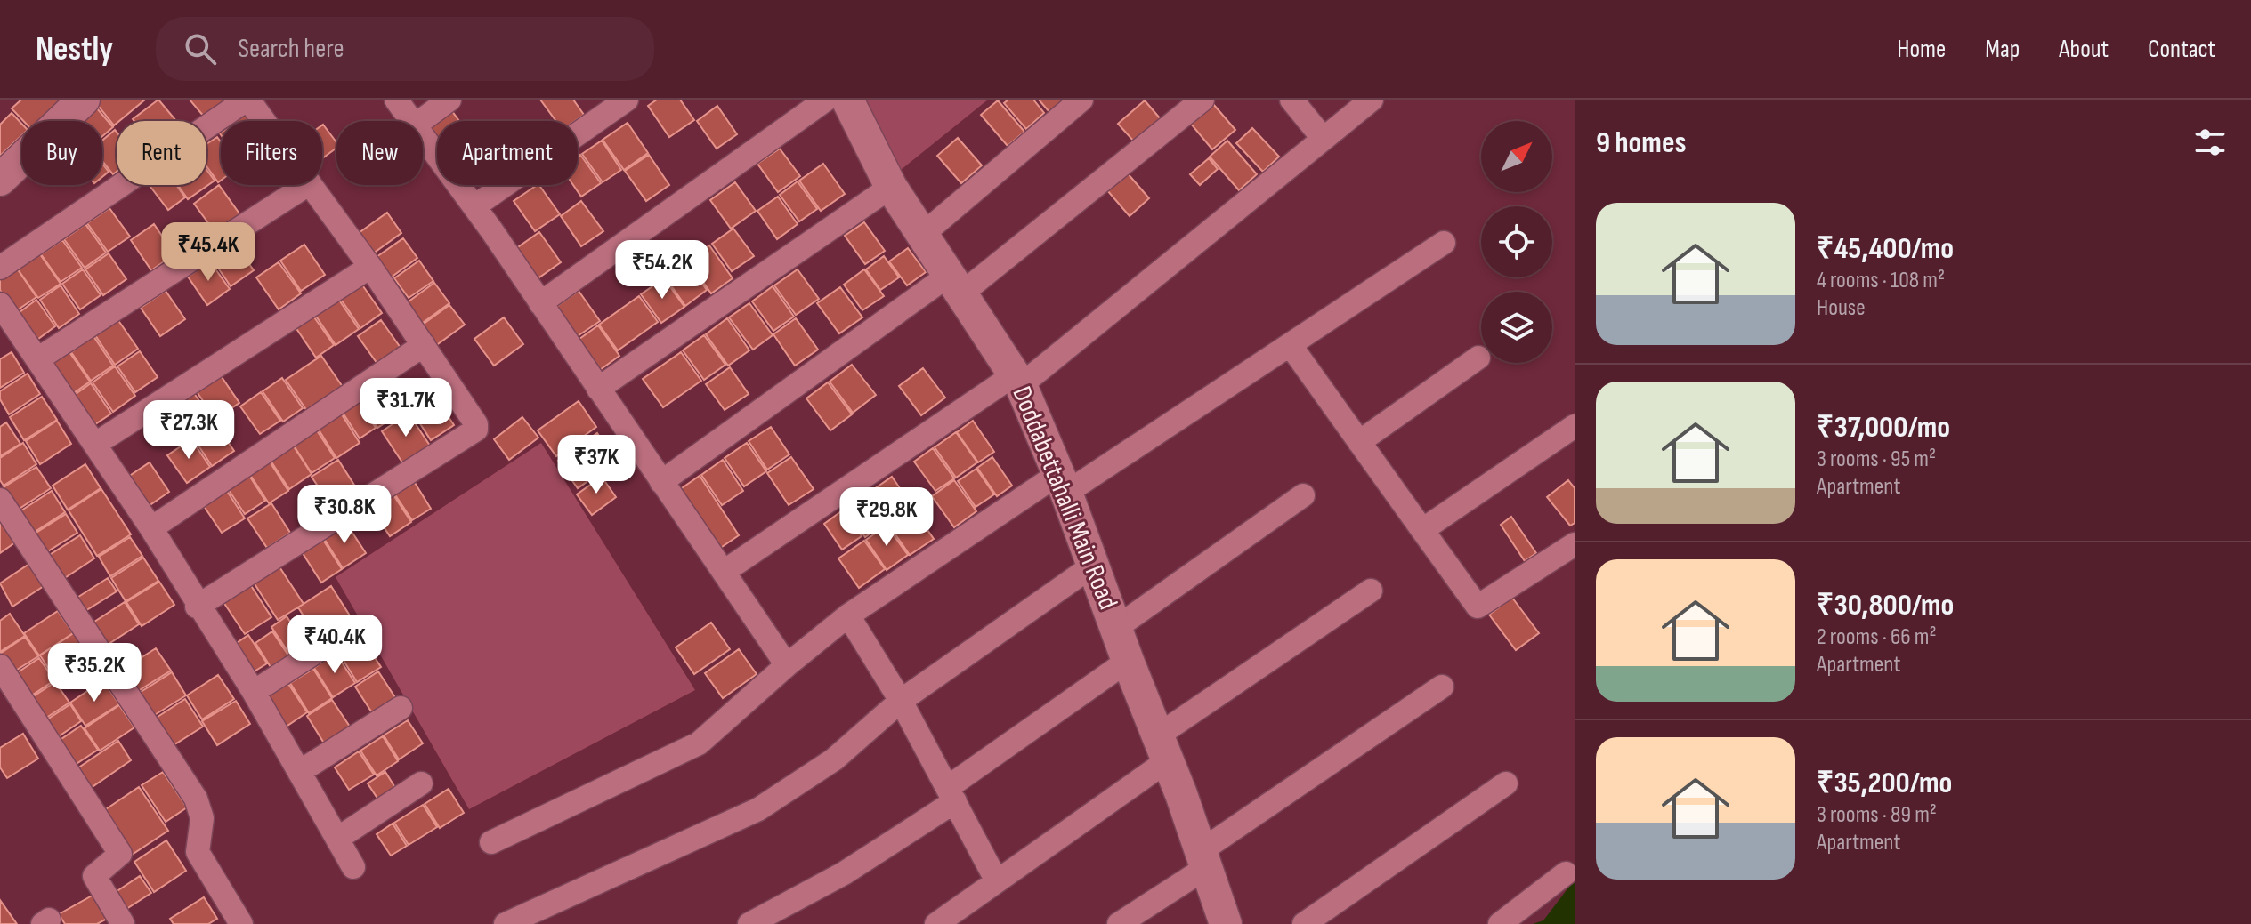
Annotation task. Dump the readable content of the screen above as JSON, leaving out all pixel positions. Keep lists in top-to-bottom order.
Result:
{
  "streets": {
    "street": ["Doddabettahalli Main Road"]
  },
  "north": "top right",
  "page": {
    "header": "Nestly",
    "search": "Search here",
    "nav": [
      "Home",
      "Map",
      "About",
      "Contact"
    ],
    "heading": "9 homes",
    "chip": [
      "Buy",
      "Rent",
      "Filters",
      "New",
      "Apartment"
    ],
    "list": [
      {
        "name": "₹45,400/mo",
        "note": "4 rooms · 108 m² · House"
      },
      {
        "name": "₹37,000/mo",
        "note": "3 rooms · 95 m² · Apartment"
      },
      {
        "name": "₹30,800/mo",
        "note": "2 rooms · 66 m² · Apartment"
      },
      {
        "name": "₹35,200/mo",
        "note": "3 rooms · 89 m² · Apartment"
      }
    ],
    "price": [
      "₹45.4K",
      "₹54.2K",
      "₹31.7K",
      "₹27.3K",
      "₹37K",
      "₹30.8K",
      "₹29.8K",
      "₹40.4K",
      "₹35.2K"
    ]
  }
}
